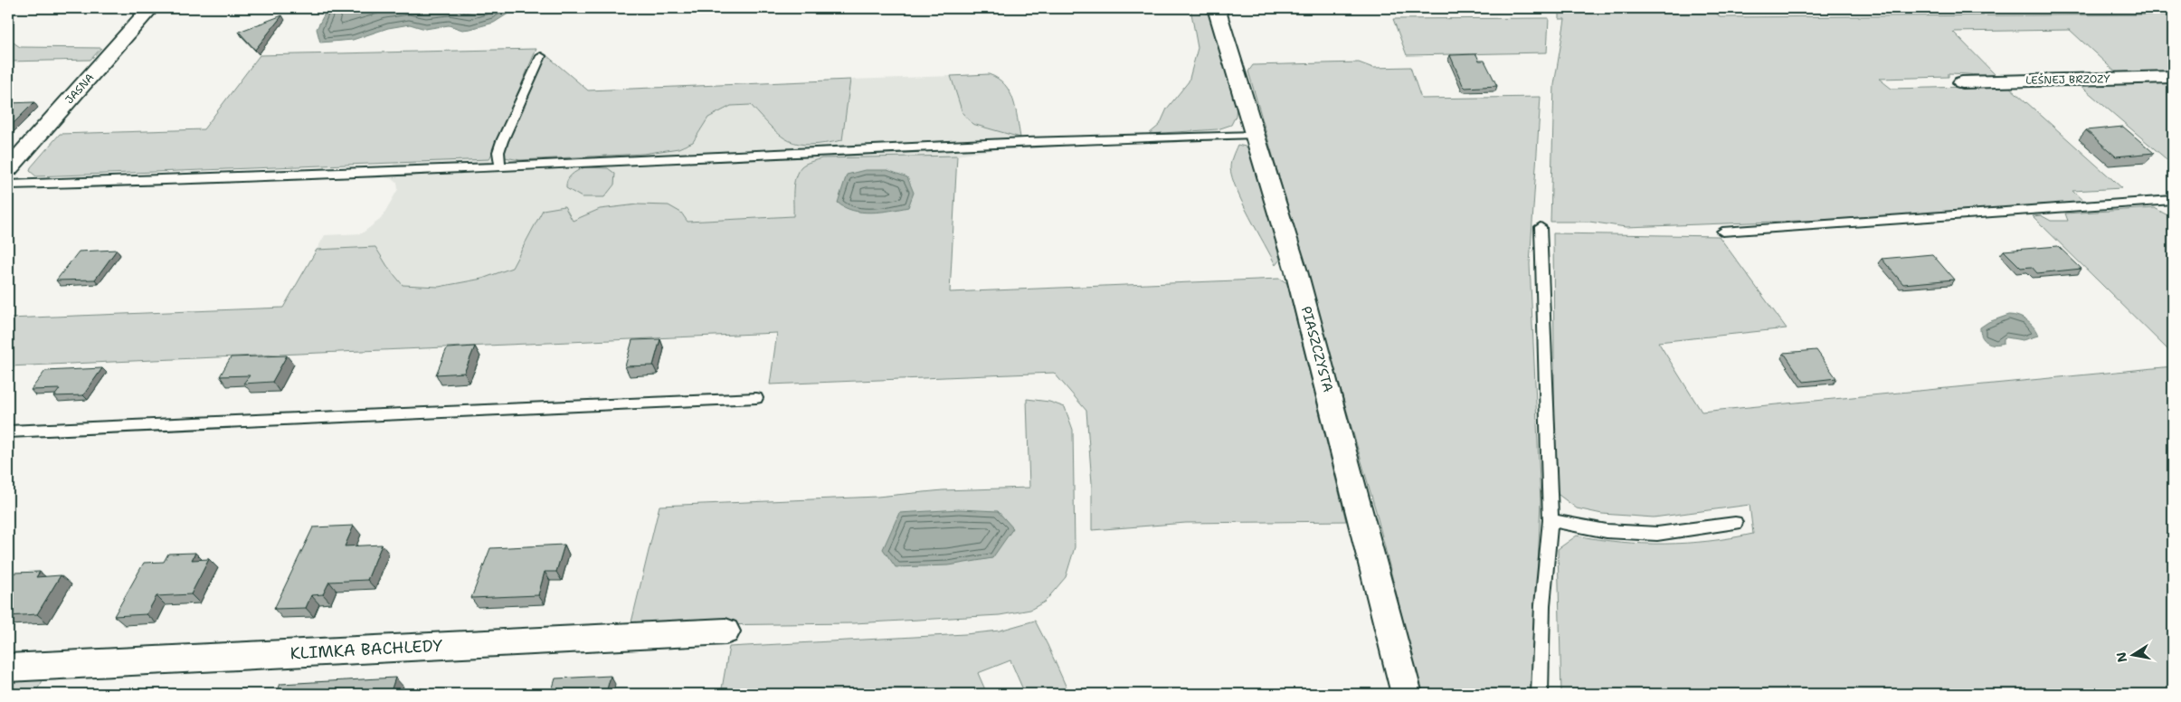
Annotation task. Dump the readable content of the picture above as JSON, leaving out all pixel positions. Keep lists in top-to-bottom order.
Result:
{
  "streets": {
    "street": [
      "LEŚNEJ BRZOZY",
      "JASNA",
      "PIASZCZYSTA",
      "KLIMKA BACHLEDY"
    ]
  },
  "north": "left"
}
